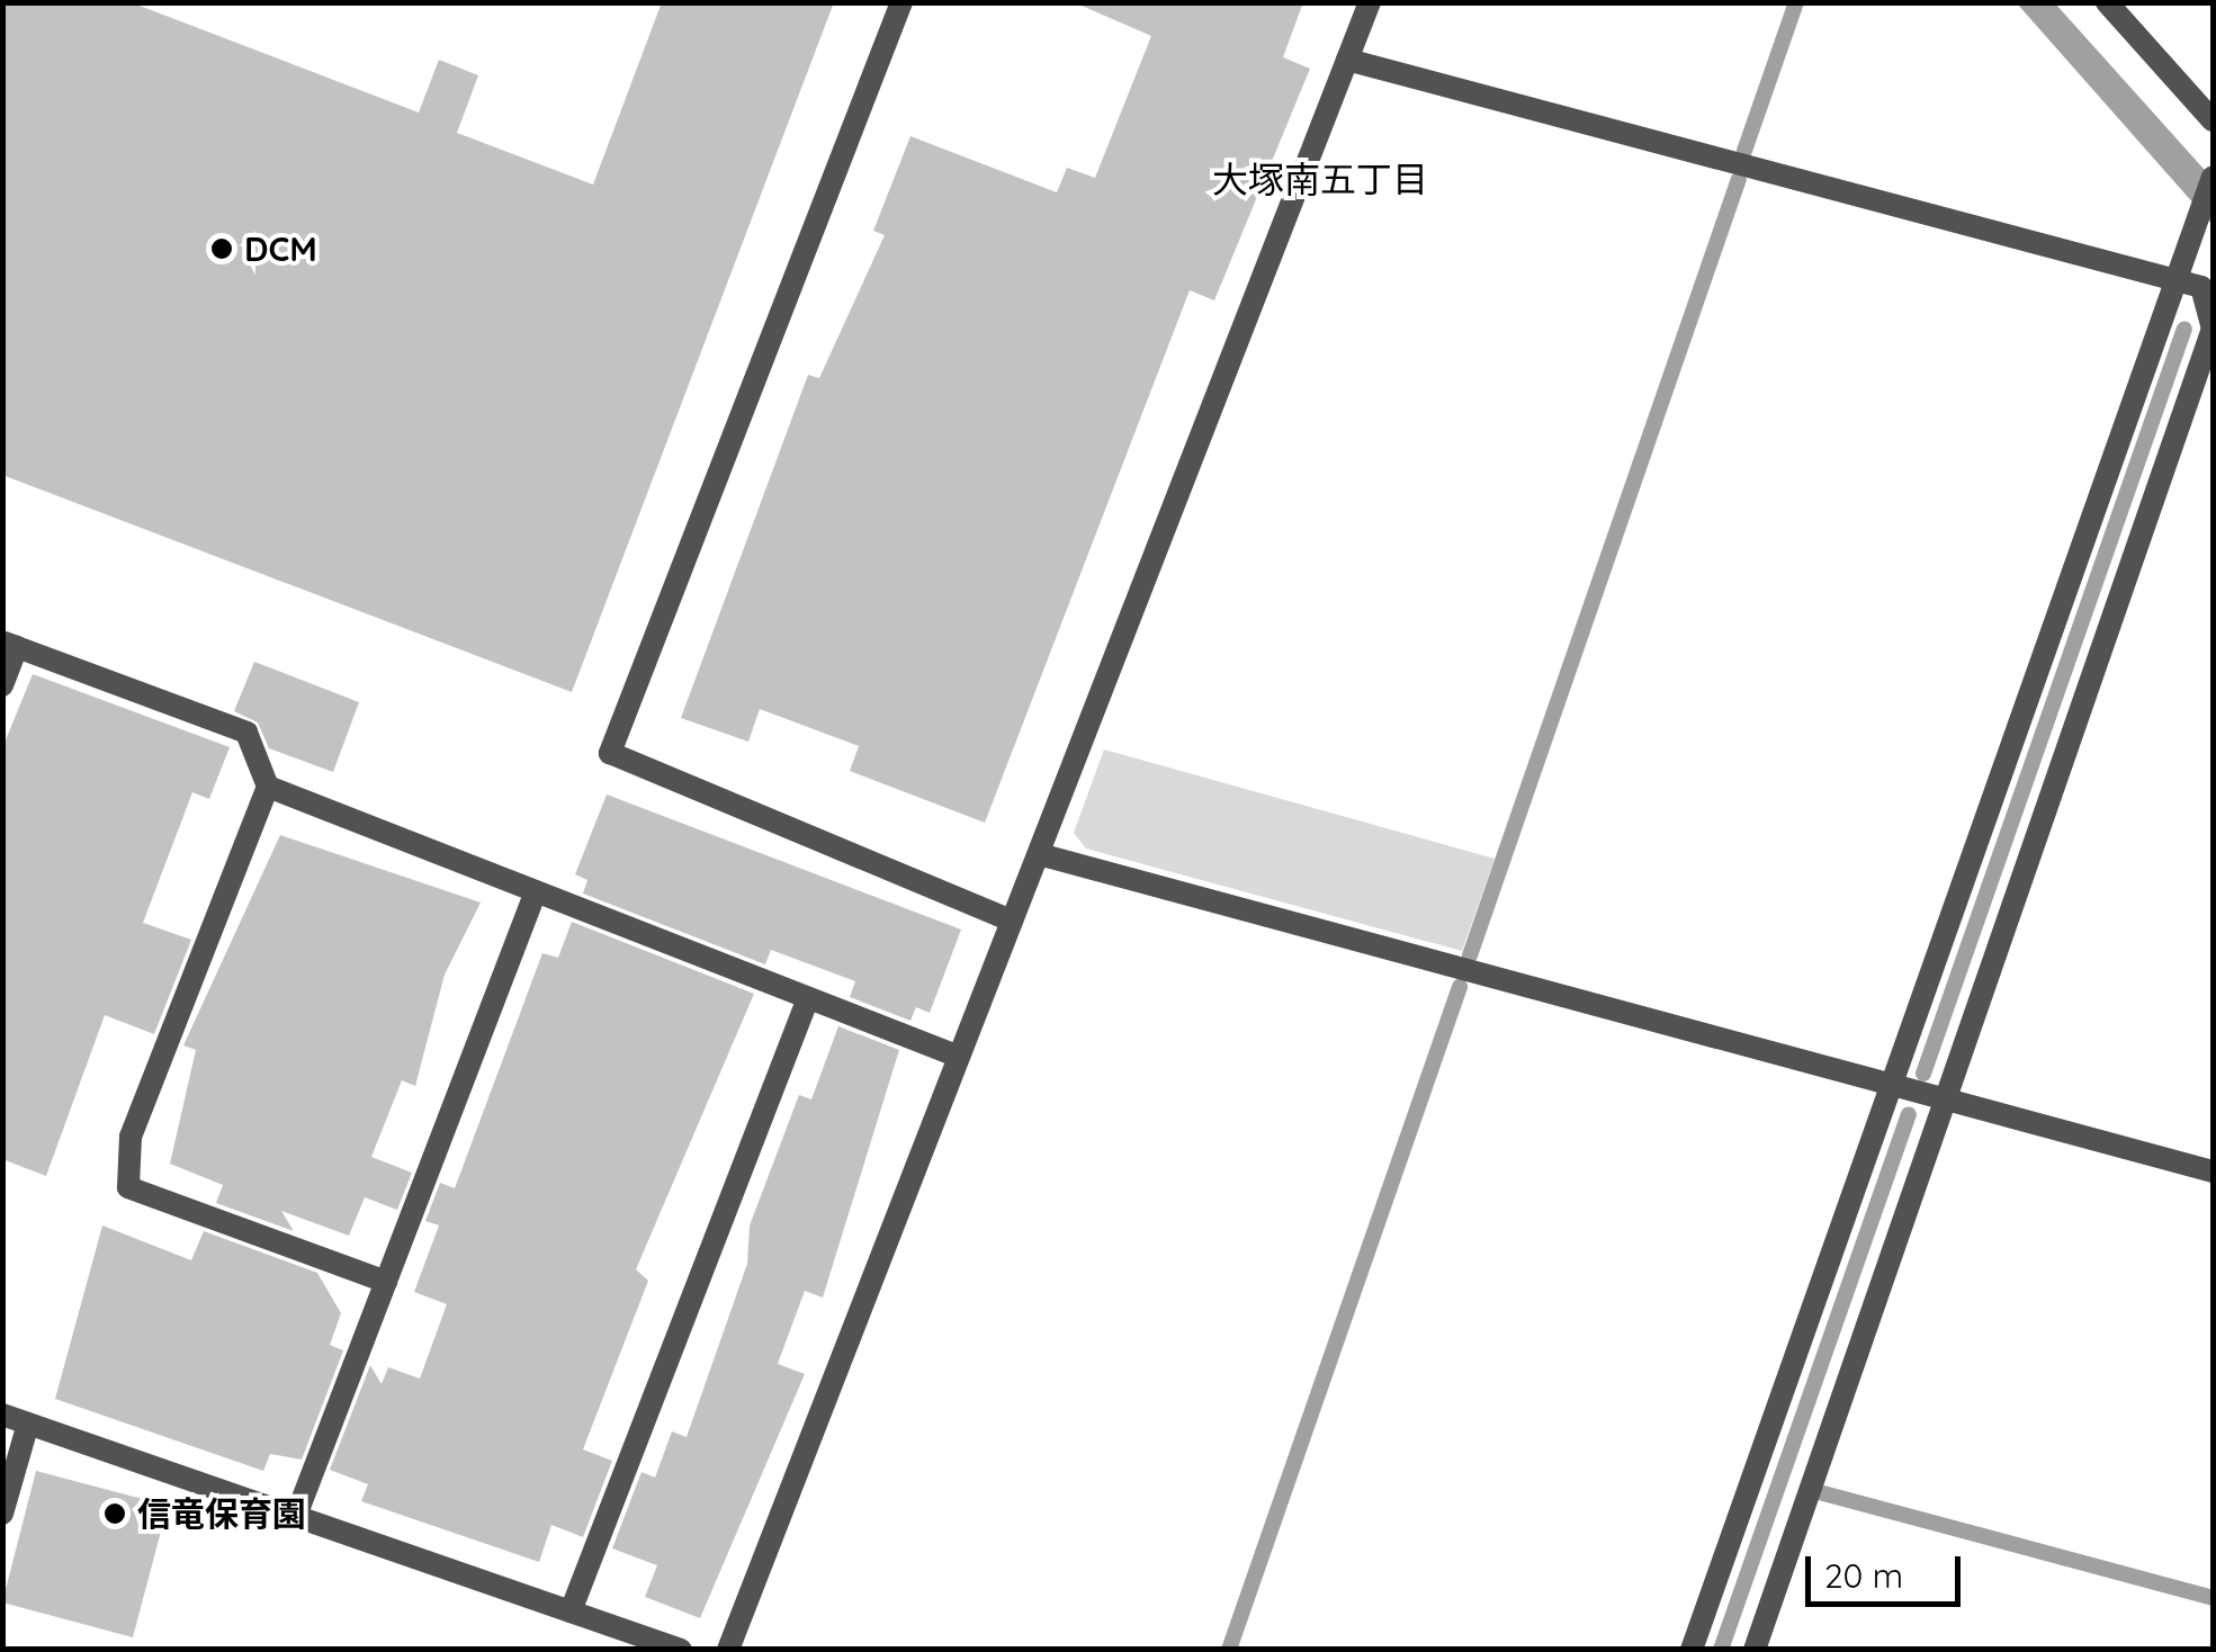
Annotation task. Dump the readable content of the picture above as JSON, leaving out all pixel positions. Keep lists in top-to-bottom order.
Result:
{
  "districts": ["大塚南五丁目"],
  "places": ["DCM", "信竜保育園"],
  "scale_bar": "20 m"
}
